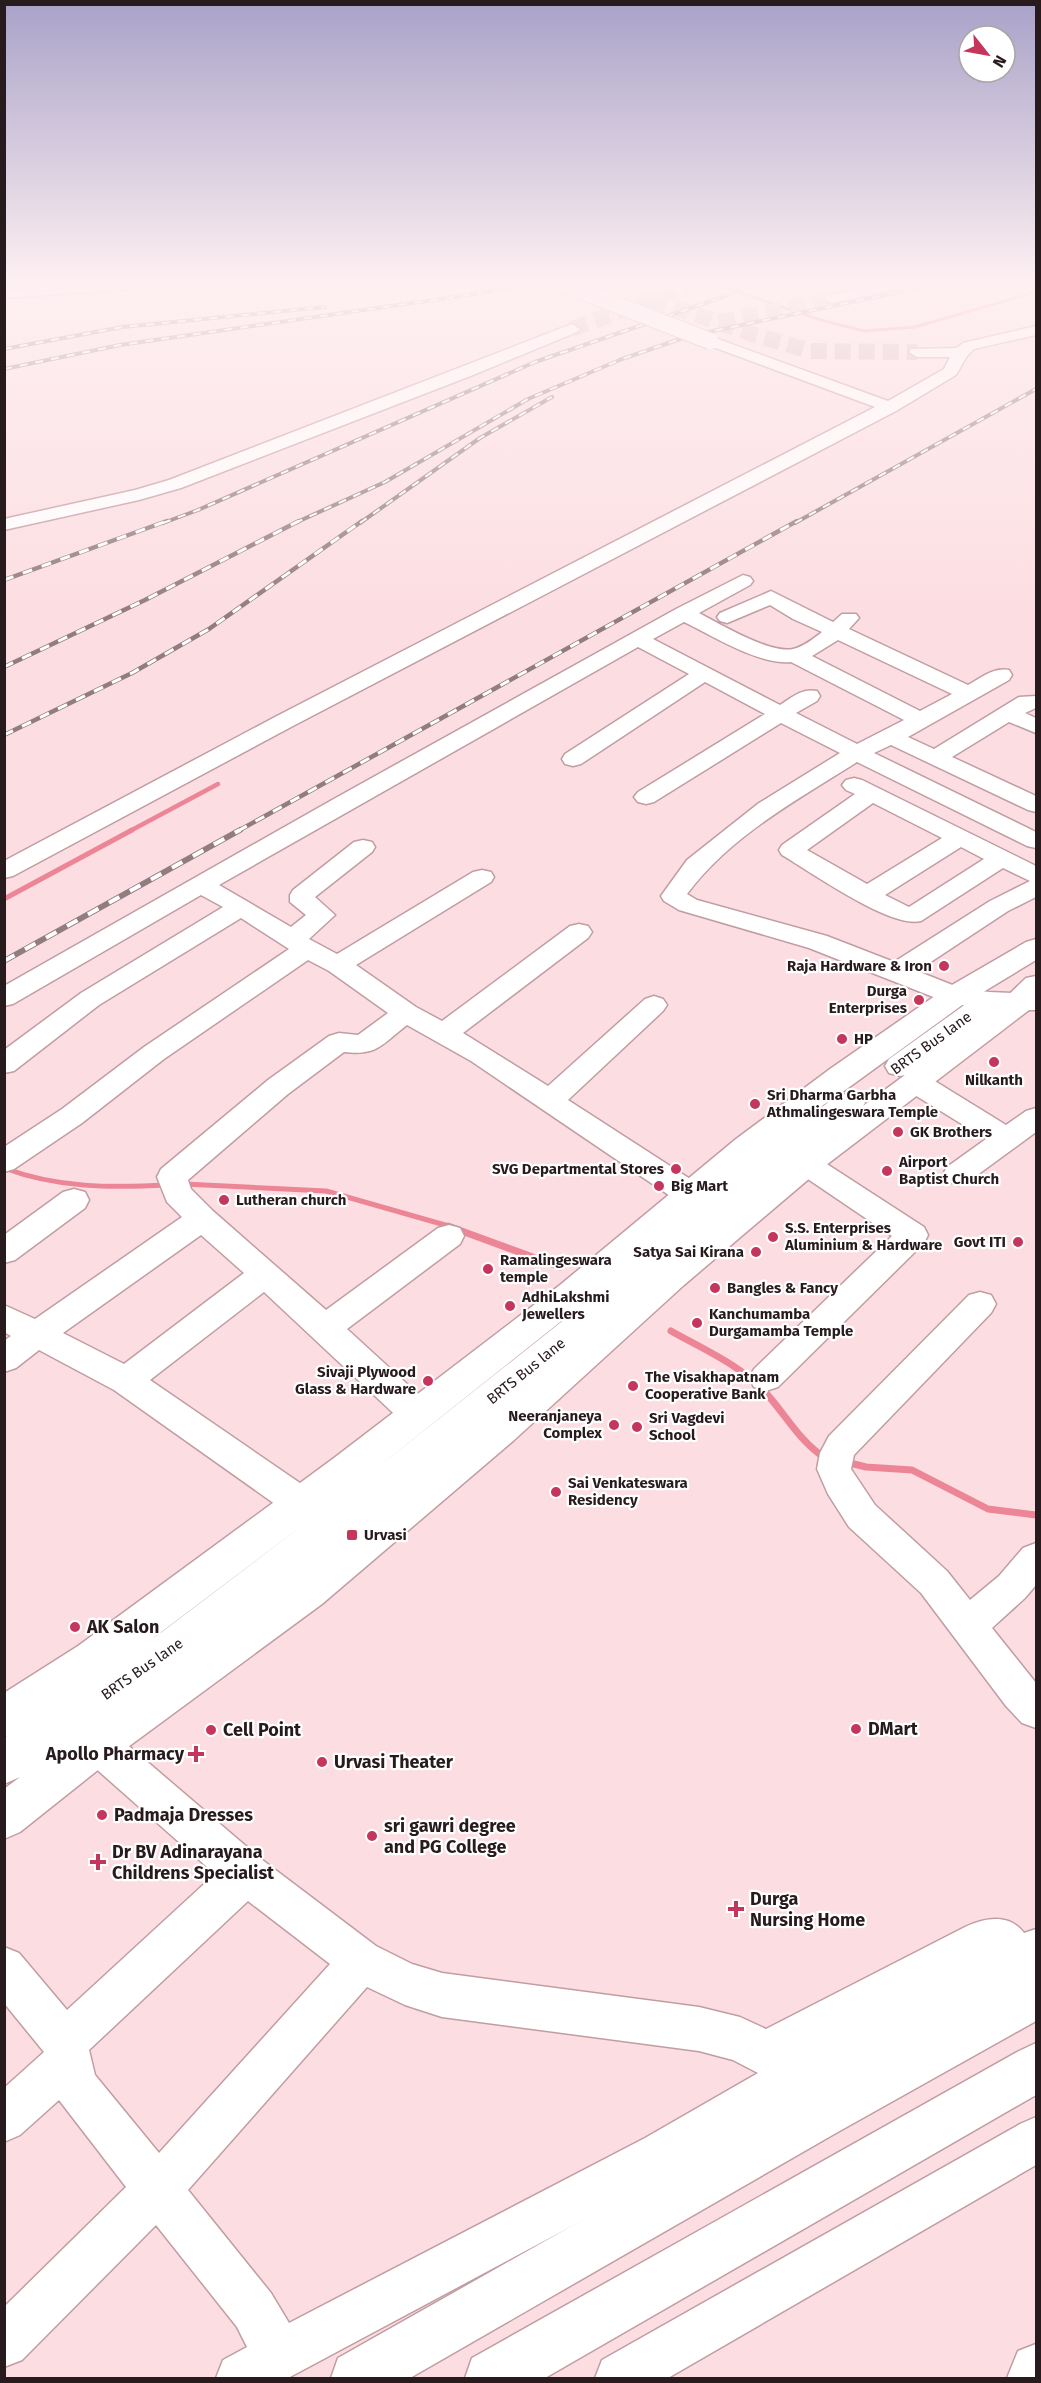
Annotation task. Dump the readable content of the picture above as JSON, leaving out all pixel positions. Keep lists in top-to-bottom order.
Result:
{
  "streets": {
    "main road": ["BRTS Bus lane"]
  },
  "places": {
    "other": [
      "Raja Hardware & Iron",
      "Durga Enterprises",
      "HP",
      "Nilkanth",
      "Sri Dharma Garbha Athmalingeswara Temple",
      "GK Brothers",
      "SVG Departmental Stores",
      "Airport Baptist Church",
      "Big Mart",
      "Lutheran church",
      "S.S. Enterprises Aluminium & Hardware",
      "Govt ITI",
      "Satya Sai Kirana",
      "Ramalingeswara temple",
      "Bangles & Fancy",
      "AdhiLakshmi Jewellers",
      "Kanchumamba Durgamamba Temple",
      "Sivaji Plywood Glass & Hardware",
      "The Visakhapatnam Cooperative Bank",
      "Neeranjaneya Complex",
      "Sri Vagdevi School",
      "Sai Venkateswara Residency",
      "AK Salon",
      "DMart",
      "Cell Point",
      "Urvasi Theater",
      "Padmaja Dresses",
      "sri gawri degree and PG College"
    ],
    "transit": ["Urvasi"],
    "health": ["Apollo Pharmacy", "Dr BV Adinarayana Childrens Specialist", "Durga Nursing Home"]
  },
  "north": "bottom right"
}
